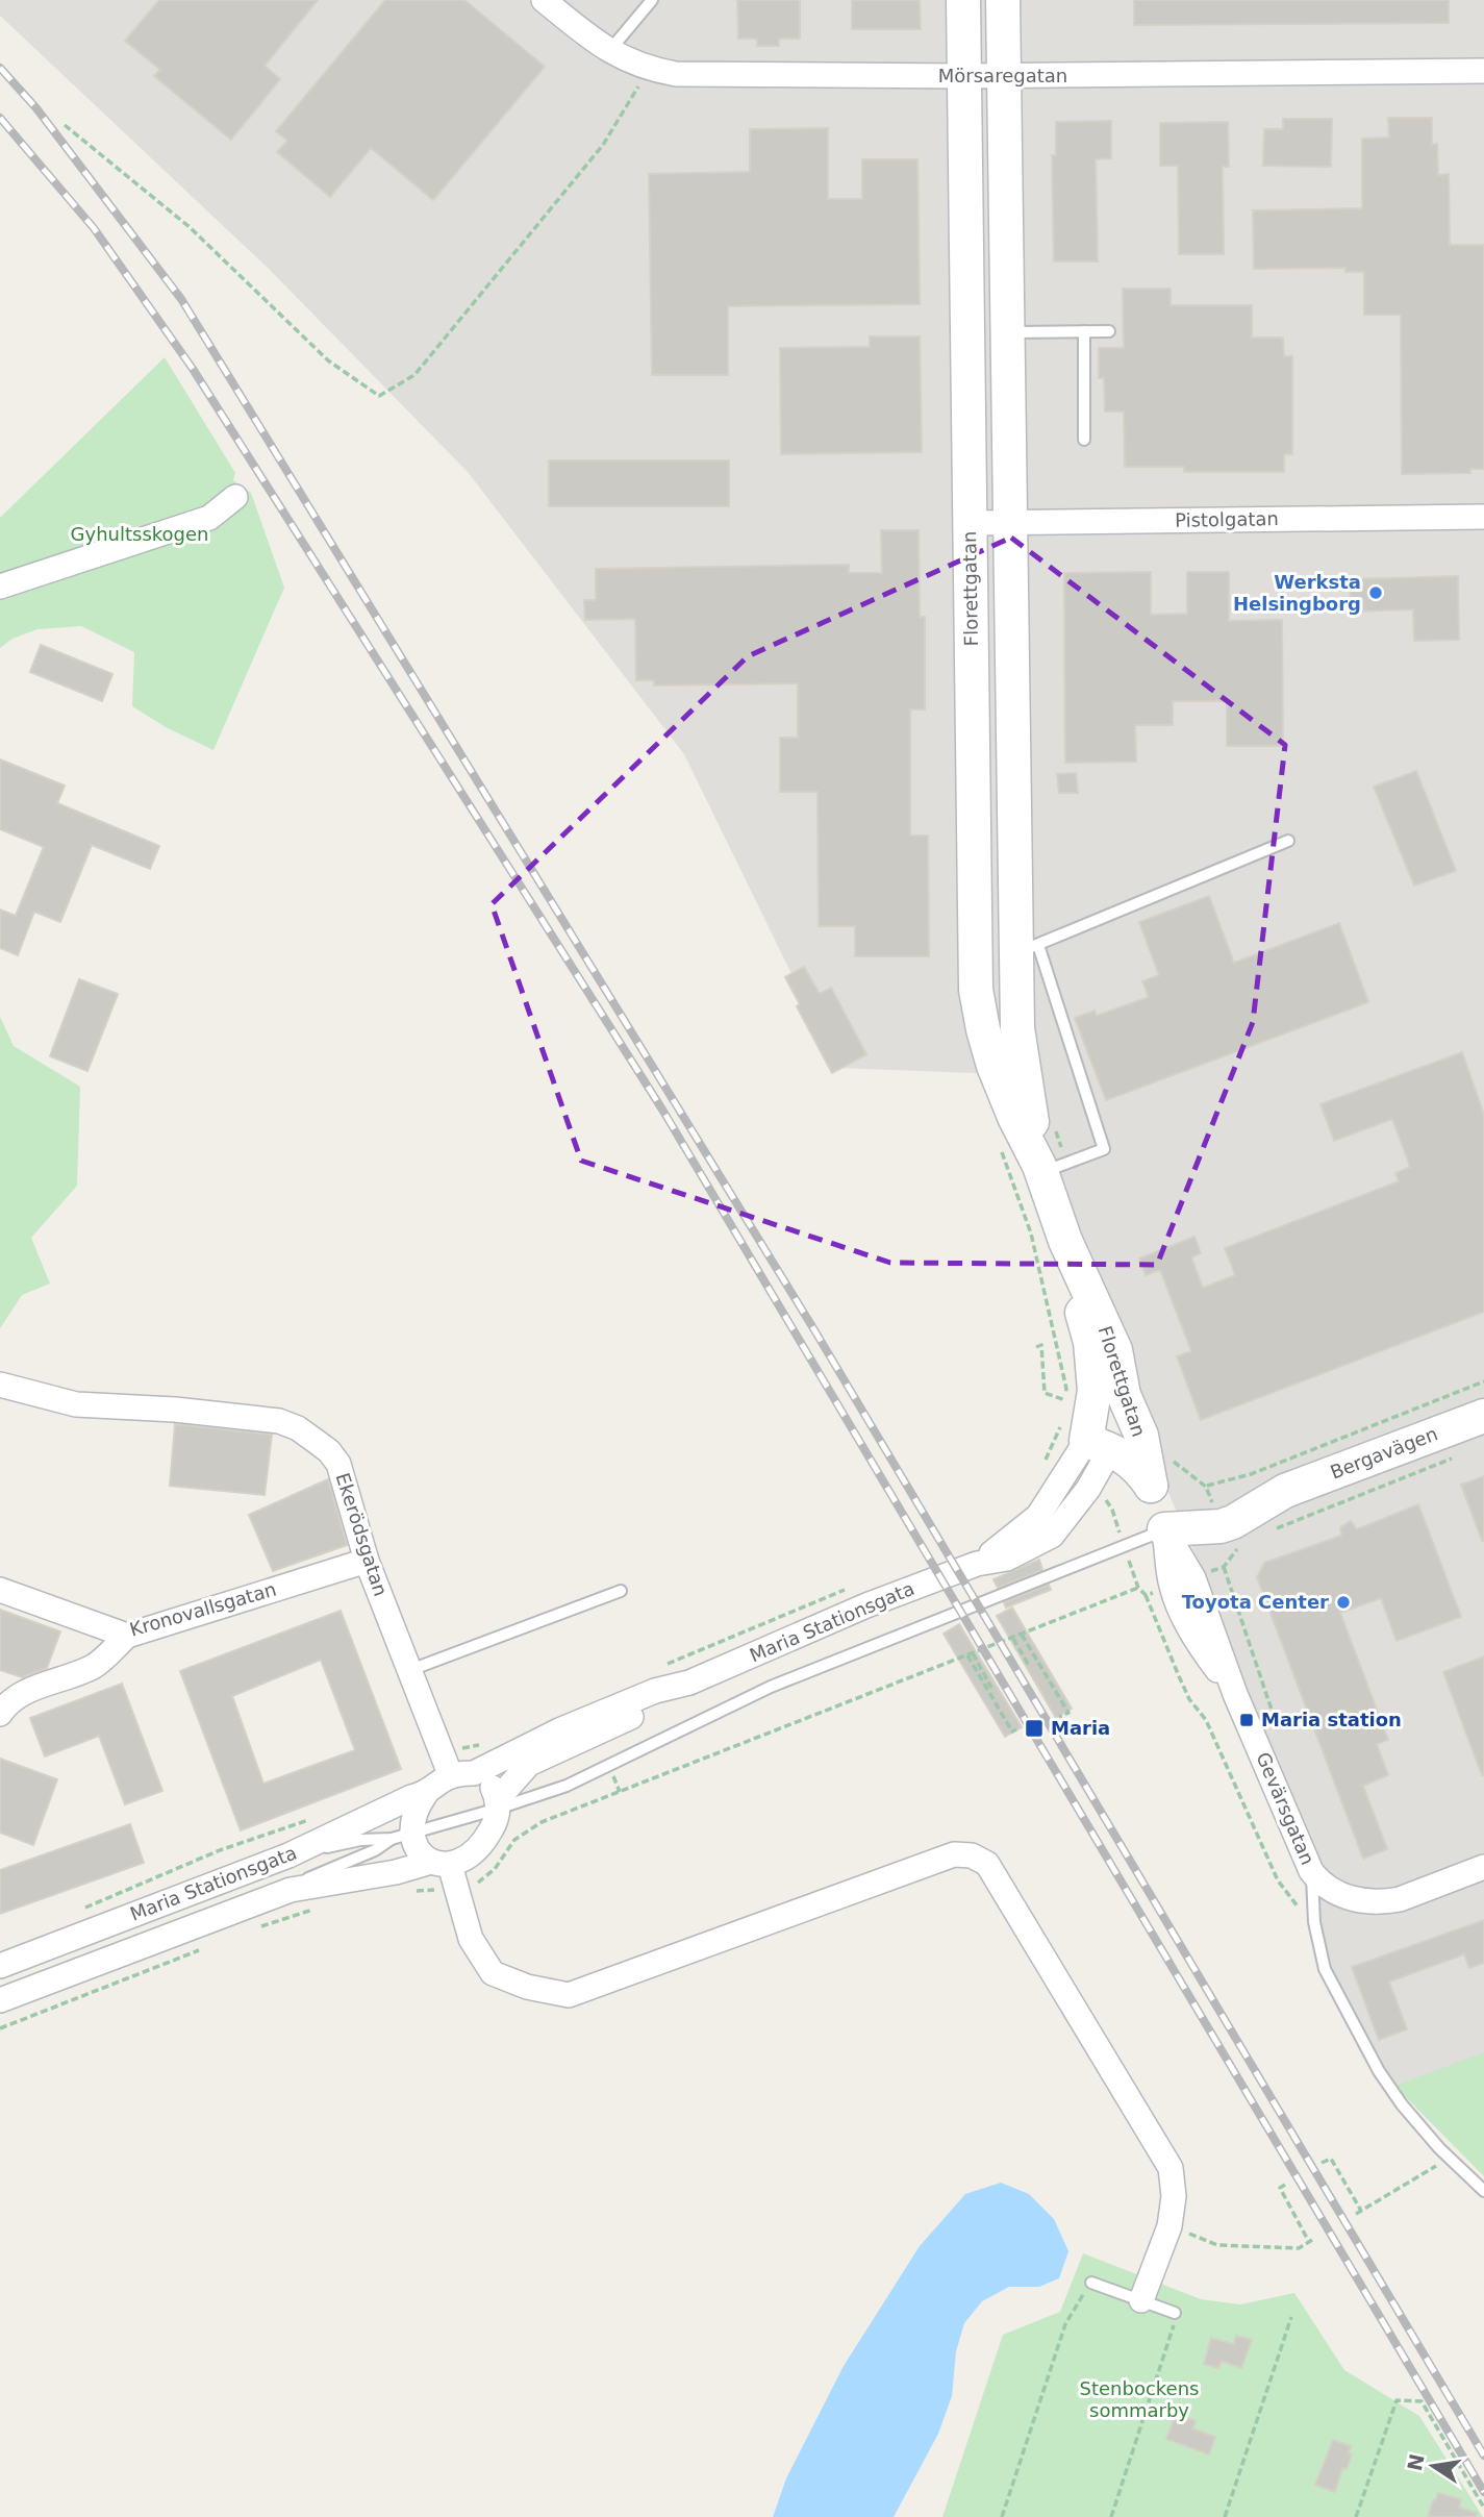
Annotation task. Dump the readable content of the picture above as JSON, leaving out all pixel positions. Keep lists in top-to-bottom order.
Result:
{
  "streets": {
    "street": [
      "Mörsaregatan",
      "Pistolgatan",
      "Florettgatan",
      "Bergavägen",
      "Ekerödsgatan",
      "Kronovallsgatan",
      "Maria Stationsgata",
      "Gevärsgatan"
    ]
  },
  "crossings": [
    ["Mörsaregatan", "Florettgatan"],
    ["Pistolgatan", "Florettgatan"],
    ["Florettgatan", "Maria Stationsgata"],
    ["Florettgatan", "Gevärsgatan"],
    ["Bergavägen", "Gevärsgatan"],
    ["Ekerödsgatan", "Kronovallsgatan"],
    ["Ekerödsgatan", "Maria Stationsgata"],
    ["Maria Stationsgata", "Gevärsgatan"]
  ],
  "parks": ["Gyhultsskogen", "Stenbockens sommarby"],
  "places": {
    "other": ["Werksta Helsingborg", "Toyota Center"],
    "transit": ["Maria station", "Maria"]
  },
  "north": "left"
}
